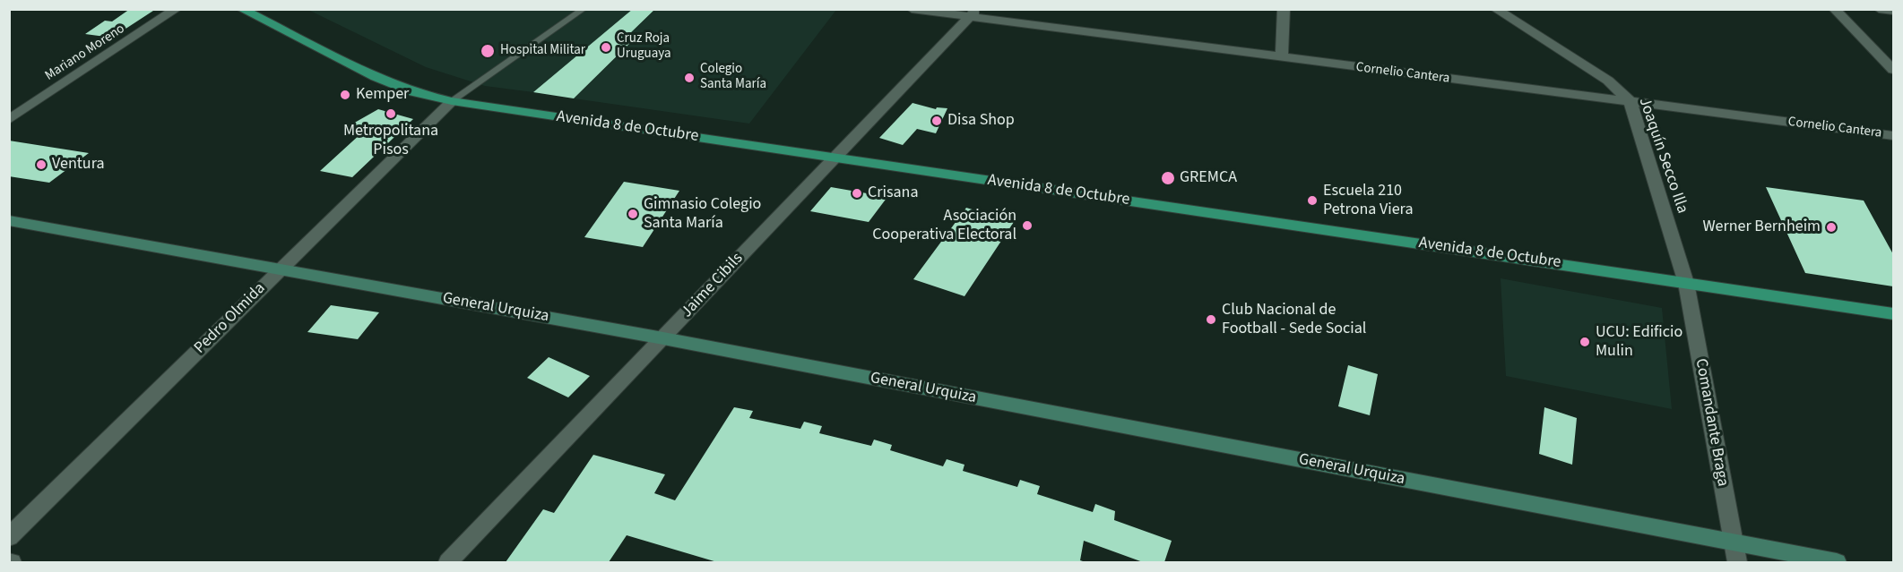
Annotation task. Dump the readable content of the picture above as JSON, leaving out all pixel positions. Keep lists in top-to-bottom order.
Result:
{
  "streets": {
    "main road": ["Avenida 8 de Octubre"],
    "street": [
      "Mariano Moreno",
      "Cornelio Cantera",
      "Joaquín Secco Illa",
      "Jaime Cibils",
      "General Urquiza",
      "Pedro Olmida",
      "Comandante Braga"
    ]
  },
  "crossings": [
    ["Cornelio Cantera", "Joaquín Secco Illa"],
    ["Cornelio Cantera", "Jaime Cibils"],
    ["Avenida 8 de Octubre", "Joaquín Secco Illa"],
    ["Avenida 8 de Octubre", "Jaime Cibils"],
    ["Avenida 8 de Octubre", "Pedro Olmida"],
    ["Avenida 8 de Octubre", "Comandante Braga"],
    ["Joaquín Secco Illa", "Comandante Braga"],
    ["Jaime Cibils", "General Urquiza"],
    ["General Urquiza", "Pedro Olmida"],
    ["General Urquiza", "Comandante Braga"]
  ],
  "places": [
    "Cruz Roja Uruguaya",
    "Hospital Militar",
    "Colegio Santa María",
    "Kemper",
    "Metropolitana Pisos",
    "Disa Shop",
    "Ventura",
    "GREMCA",
    "Crisana",
    "Escuela 210 Petrona Viera",
    "Gimnasio Colegio Santa María",
    "Asociación Cooperativa Electoral",
    "Werner Bernheim",
    "Club Nacional de Football - Sede Social",
    "UCU: Edificio Mulin"
  ]
}
